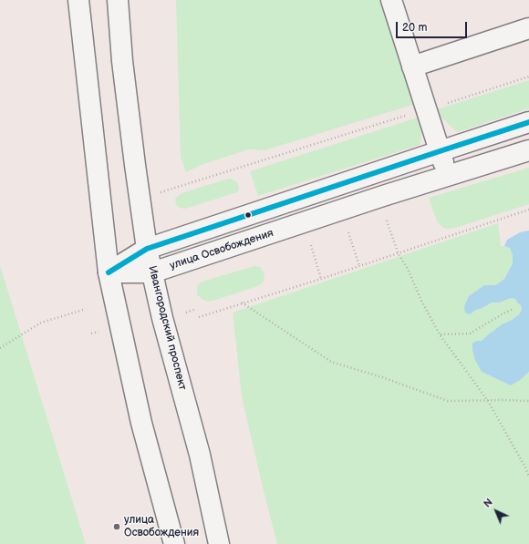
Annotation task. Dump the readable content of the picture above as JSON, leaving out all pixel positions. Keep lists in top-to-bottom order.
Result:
{
  "streets": {
    "main road": ["улица Освобождения", "Ивангородский проспект"]
  },
  "crossings": [
    ["улица Освобождения", "Ивангородский проспект"]
  ],
  "places": ["улица Освобождения"],
  "scale_bar": "20 m",
  "north": "top left"
}
